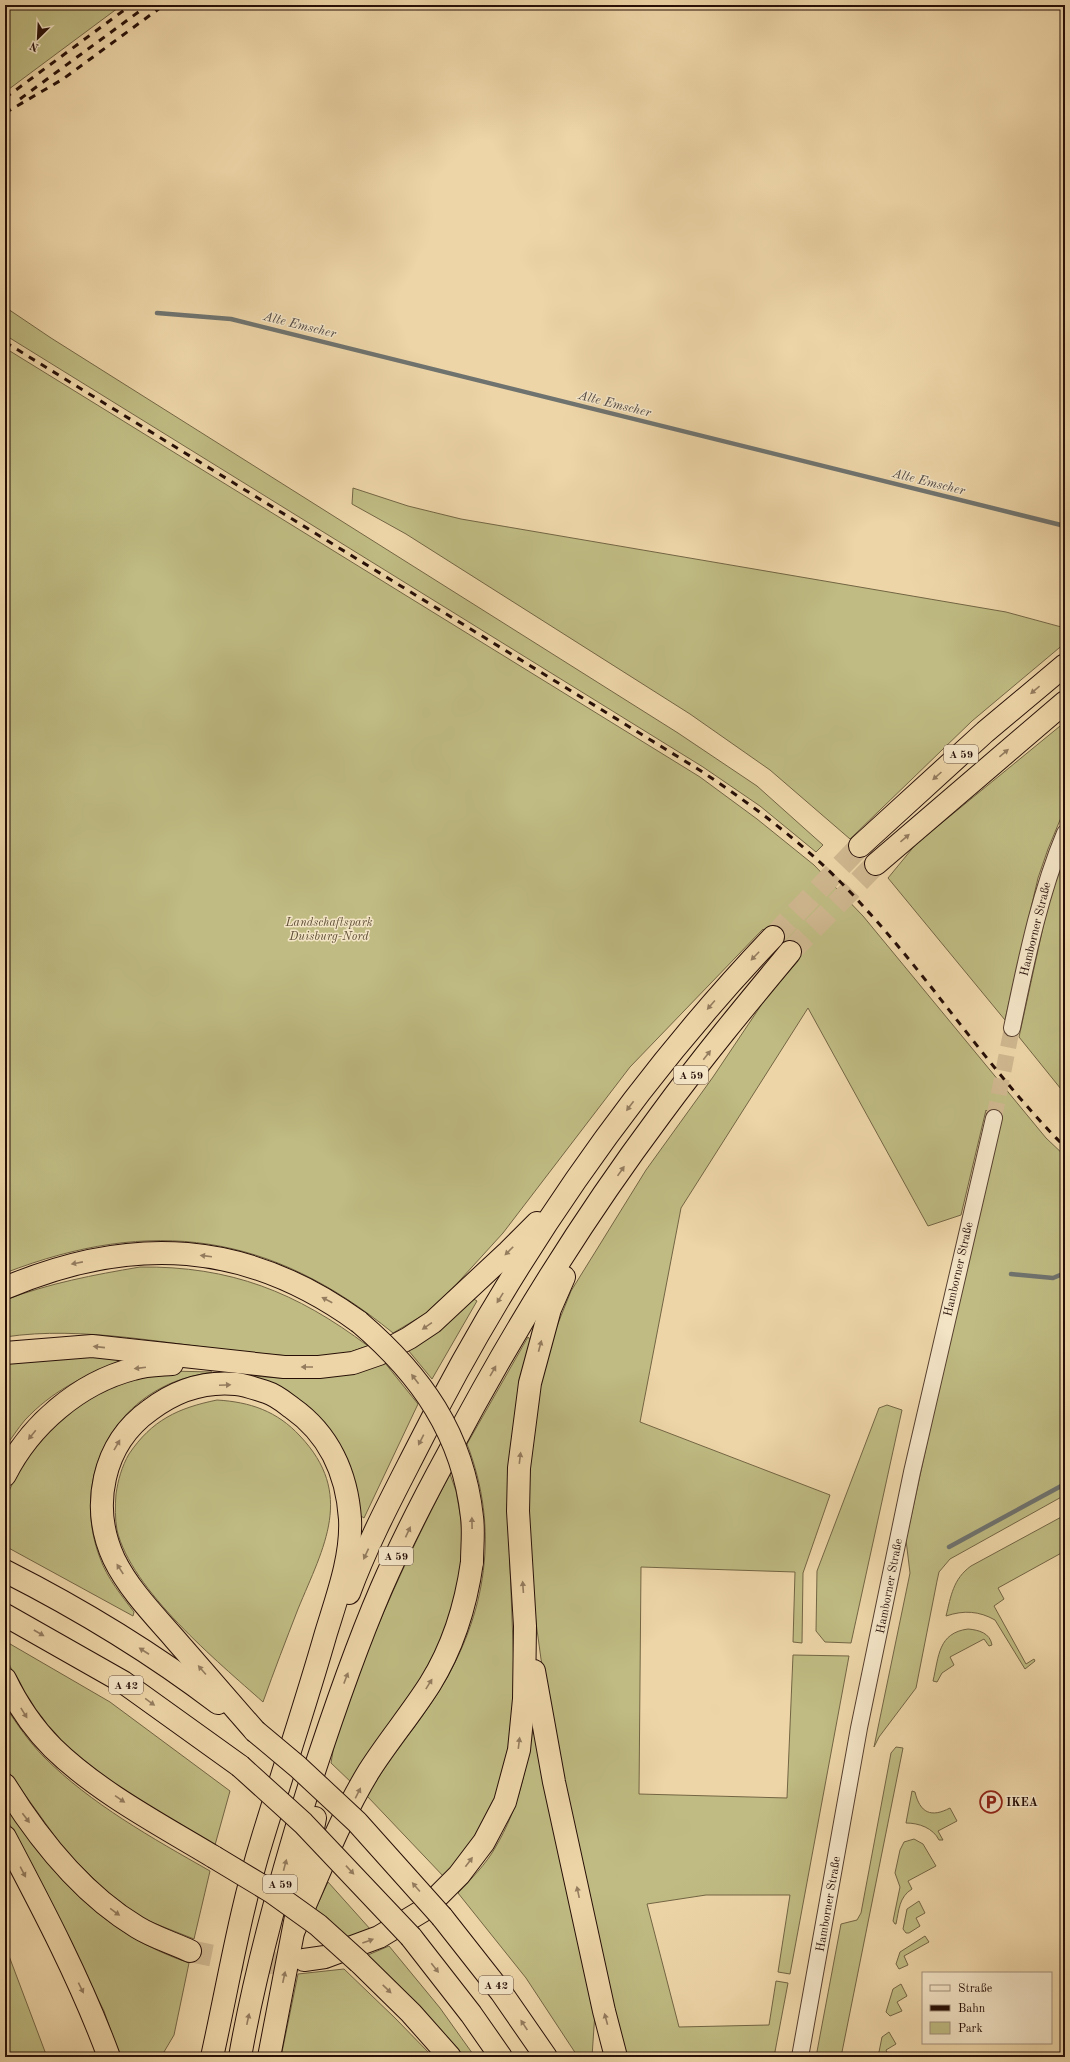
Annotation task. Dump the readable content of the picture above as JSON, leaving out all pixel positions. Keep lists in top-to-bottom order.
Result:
{
  "streets": {
    "highway": ["A 59", "A 42"],
    "street": ["Hamborner Straße"]
  },
  "water": ["Alte Emscher"],
  "parks": ["Landschaftspark Duisburg-Nord"],
  "places": {
    "parking": ["IKEA"]
  },
  "legend": ["Straße", "Bahn", "Park"],
  "north": "bottom left"
}
